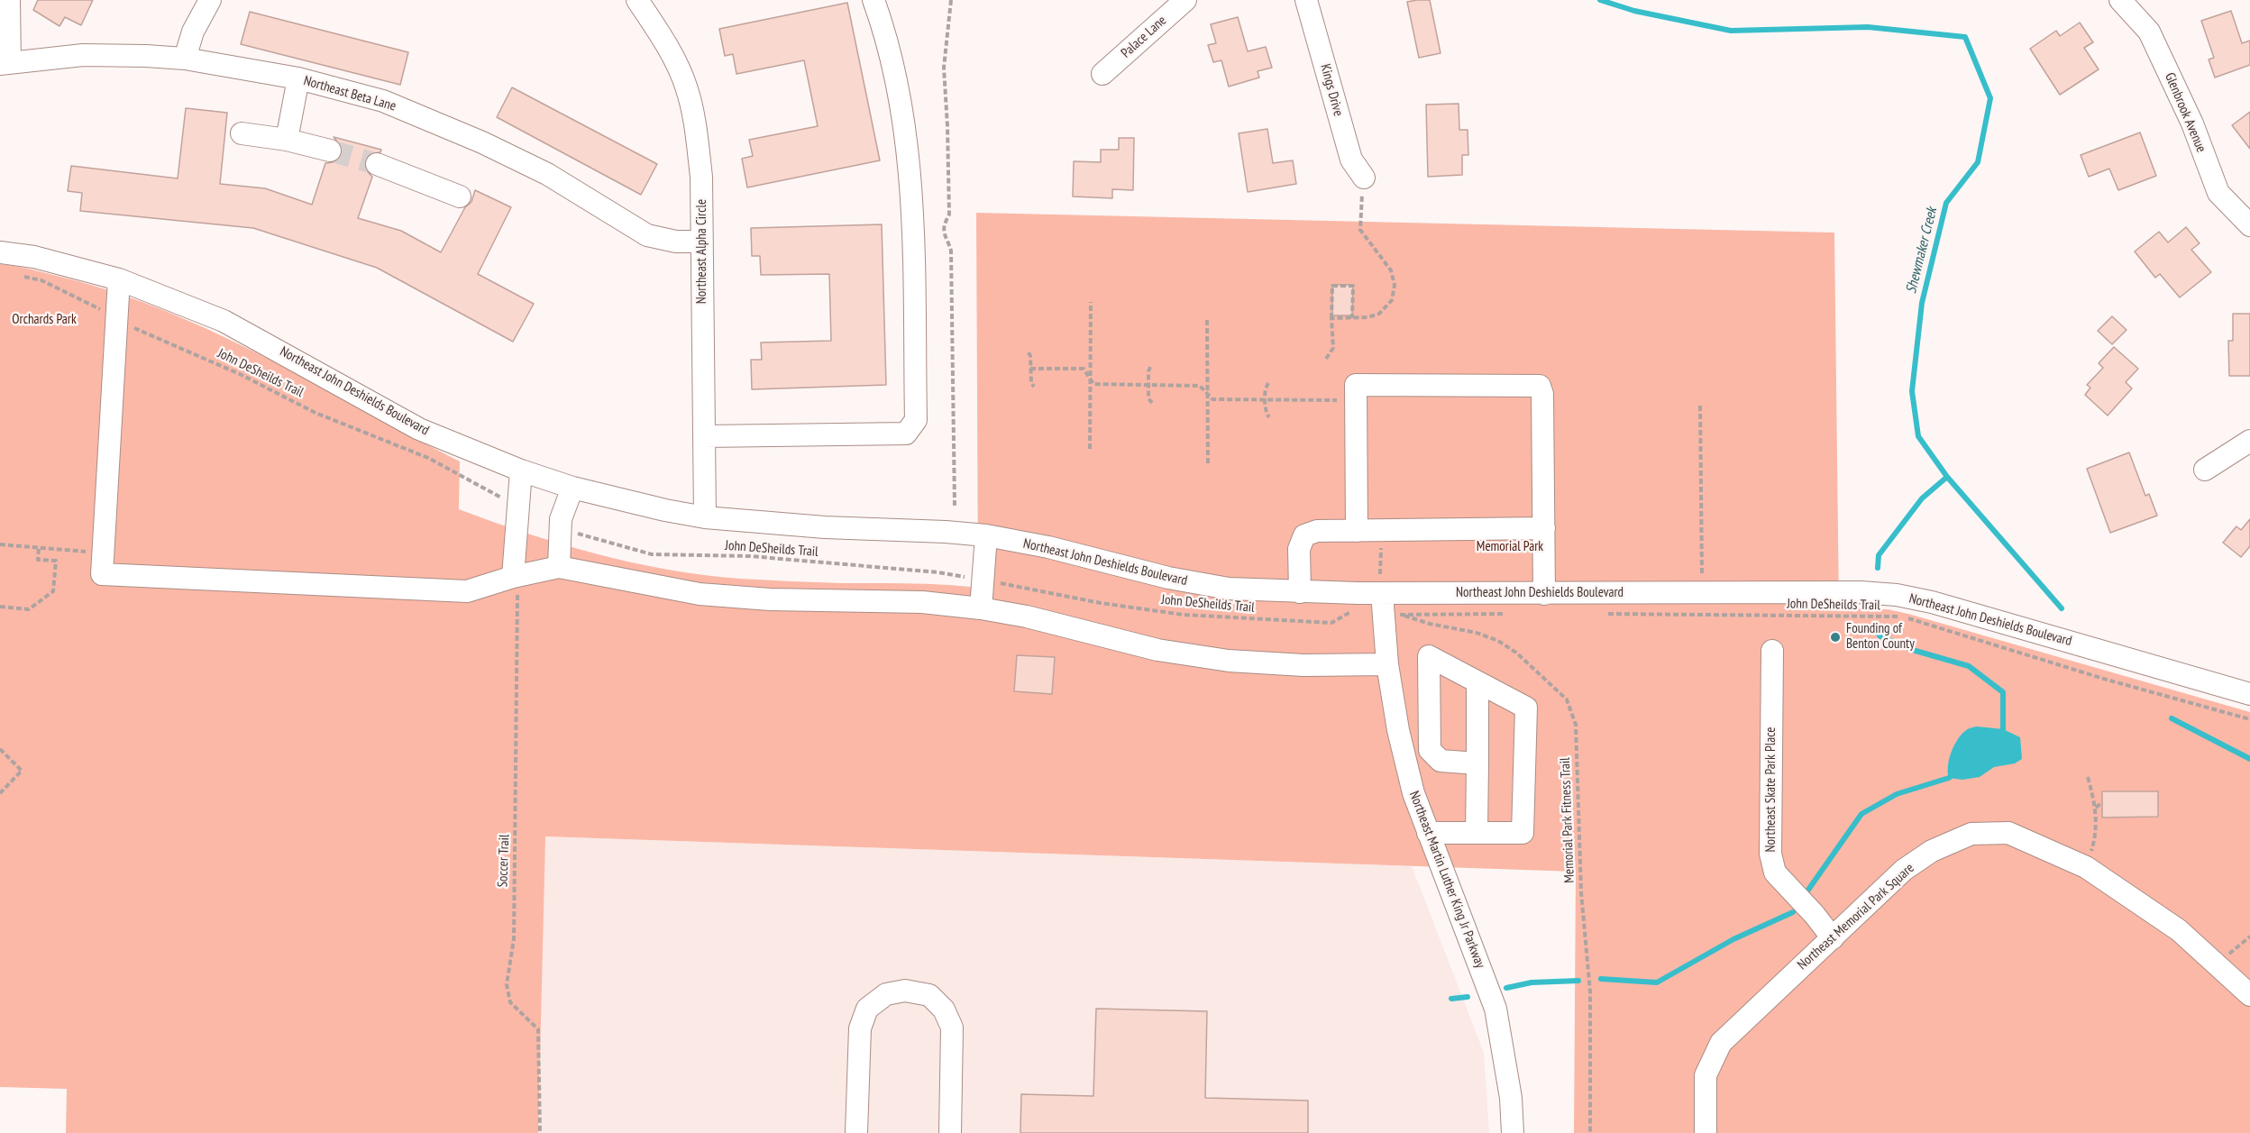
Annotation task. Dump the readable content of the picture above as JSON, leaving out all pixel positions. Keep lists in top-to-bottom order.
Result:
{
  "streets": {
    "street": [
      "Palace Lane",
      "Kings Drive",
      "Northeast Beta Lane",
      "Glenbrook Avenue",
      "Northeast Alpha Circle",
      "Northeast John Deshields Boulevard",
      "Northeast Skate Park Place",
      "Northeast Martin Luther King Jr Parkway",
      "Northeast Memorial Park Square"
    ],
    "path": ["John DeSheilds Trail", "Memorial Park Fitness Trail", "Soccer Trail"]
  },
  "crossings": [
    ["Northeast Beta Lane", "Northeast Alpha Circle"],
    ["Northeast Alpha Circle", "Northeast John Deshields Boulevard"],
    ["Northeast John Deshields Boulevard", "Northeast Martin Luther King Jr Parkway"],
    ["Northeast Skate Park Place", "Northeast Memorial Park Square"]
  ],
  "water": ["Shewmaker Creek"],
  "parks": ["Orchards Park", "Memorial Park"],
  "places": ["Founding of Benton County"]
}
